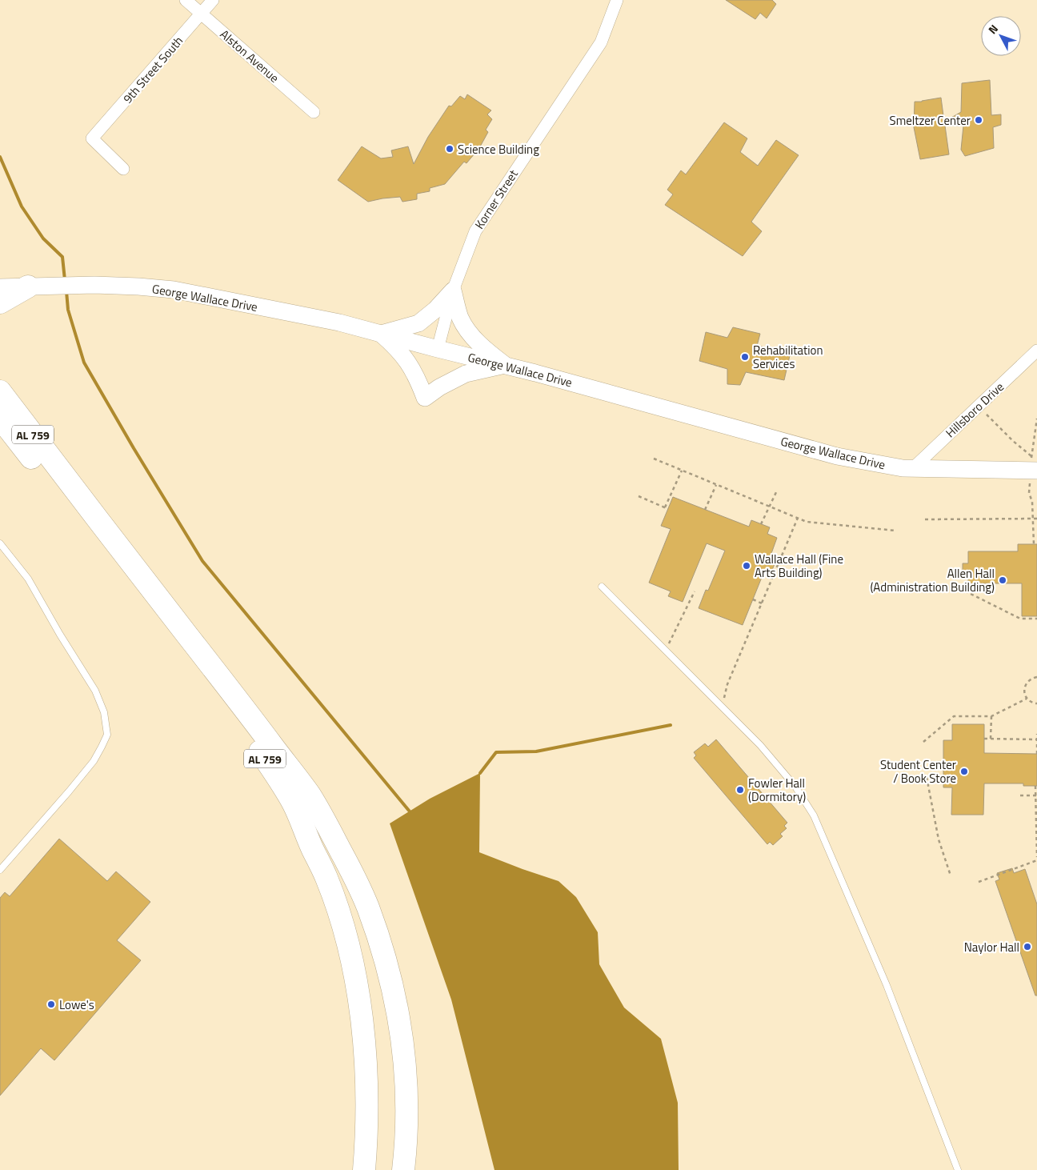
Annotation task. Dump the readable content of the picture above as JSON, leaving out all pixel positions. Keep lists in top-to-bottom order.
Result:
{
  "streets": {
    "highway": ["AL 759"],
    "street": [
      "Alston Avenue",
      "9th Street South",
      "Korner Street",
      "George Wallace Drive",
      "Hillsboro Drive"
    ]
  },
  "crossings": [
    ["Alston Avenue", "9th Street South"],
    ["Korner Street", "George Wallace Drive"],
    ["George Wallace Drive", "Hillsboro Drive"]
  ],
  "places": [
    "Smeltzer Center",
    "Science Building",
    "Rehabilitation Services",
    "Wallace Hall (Fine Arts Building)",
    "Allen Hall (Administration Building)",
    "Student Center / Book Store",
    "Fowler Hall (Dormitory)",
    "Naylor Hall",
    "Lowe's"
  ],
  "north": "top left"
}
